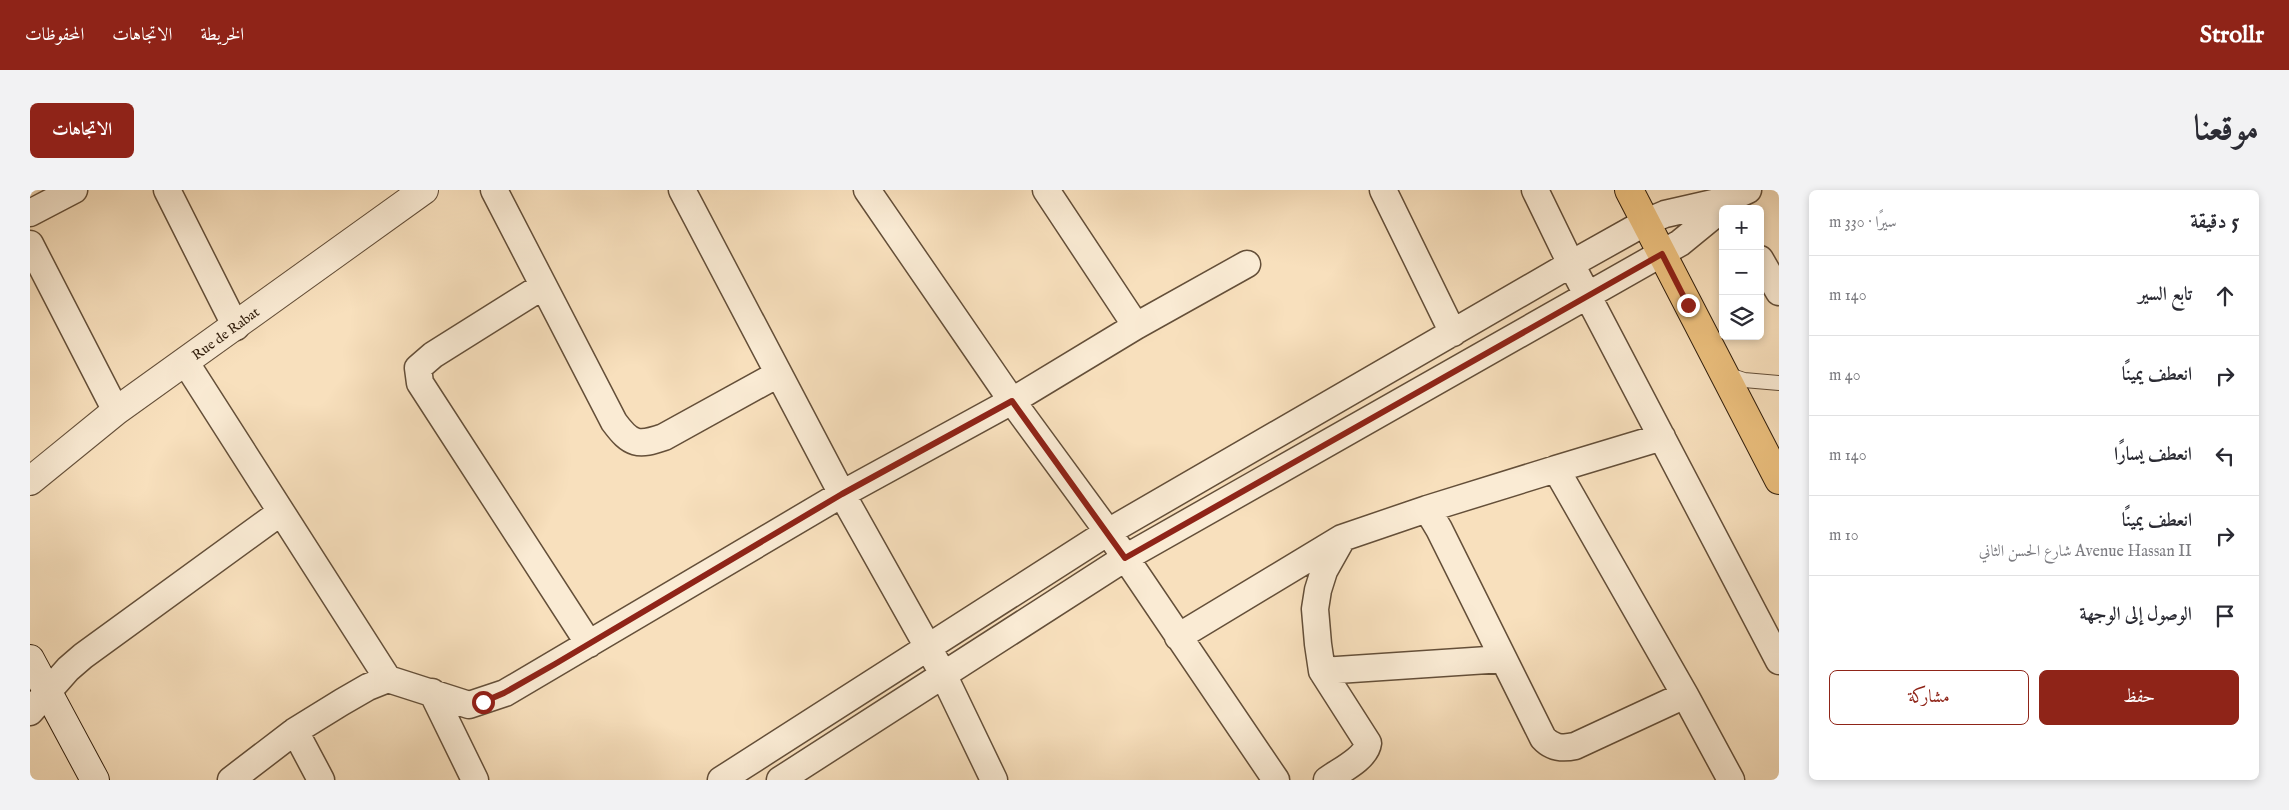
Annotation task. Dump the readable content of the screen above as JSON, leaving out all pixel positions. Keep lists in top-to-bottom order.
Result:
{
  "streets": {
    "street": ["Rue de Rabat"]
  },
  "page": {
    "header": "Strollr",
    "nav": ["الخريطة", "الاتجاهات", "المحفوظات"],
    "title": "موقعنا",
    "buttons": [
      "الاتجاهات",
      ["حفظ", "مشاركة"]
    ],
    "heading": ["5 دقيقة", "سيرًا · 330 m"],
    "map_buttons": ["+", "−"],
    "list": [
      ["تابع السير", "140 m"],
      ["انعطف يمينًا", "40 m"],
      ["انعطف يسارًا", "140 m"],
      ["انعطف يمينًا", "Avenue Hassan II شارع الحسن الثاني", "10 m"],
      "الوصول إلى الوجهة"
    ]
  }
}
